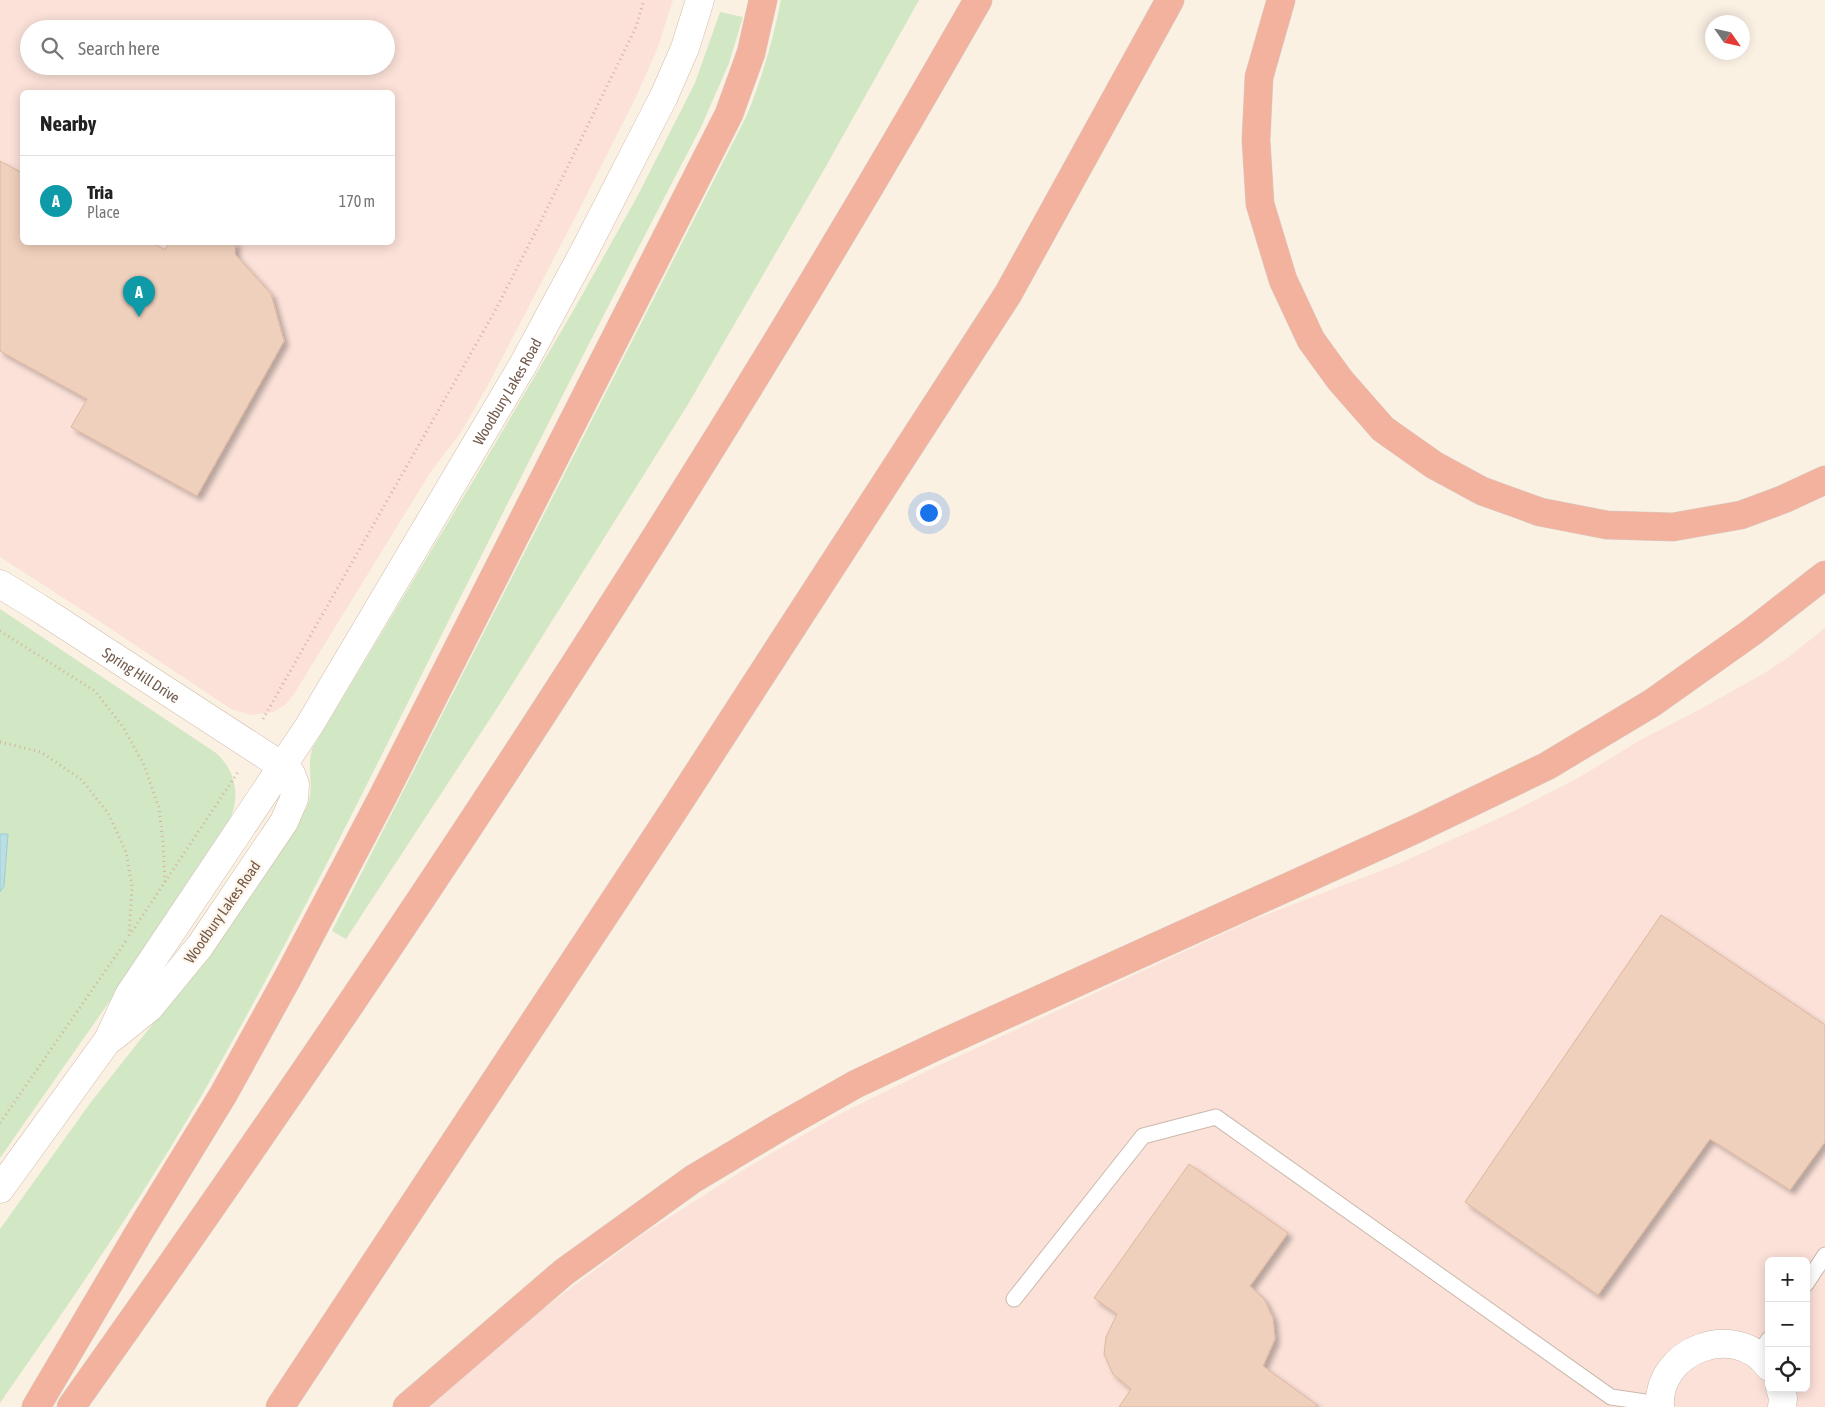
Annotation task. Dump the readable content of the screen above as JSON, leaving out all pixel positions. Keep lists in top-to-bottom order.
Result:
{
  "streets": {
    "street": ["Woodbury Lakes Road", "Spring Hill Drive"]
  },
  "crossings": [
    ["Woodbury Lakes Road", "Spring Hill Drive"]
  ],
  "north": "bottom right",
  "page": {
    "search": "Search here",
    "heading": "Nearby",
    "list": [
      {
        "mark": "A",
        "name": "Tria",
        "note": "Place",
        "value": "170 m"
      }
    ],
    "pins": "A",
    "map_buttons": ["+", "−"]
  }
}
